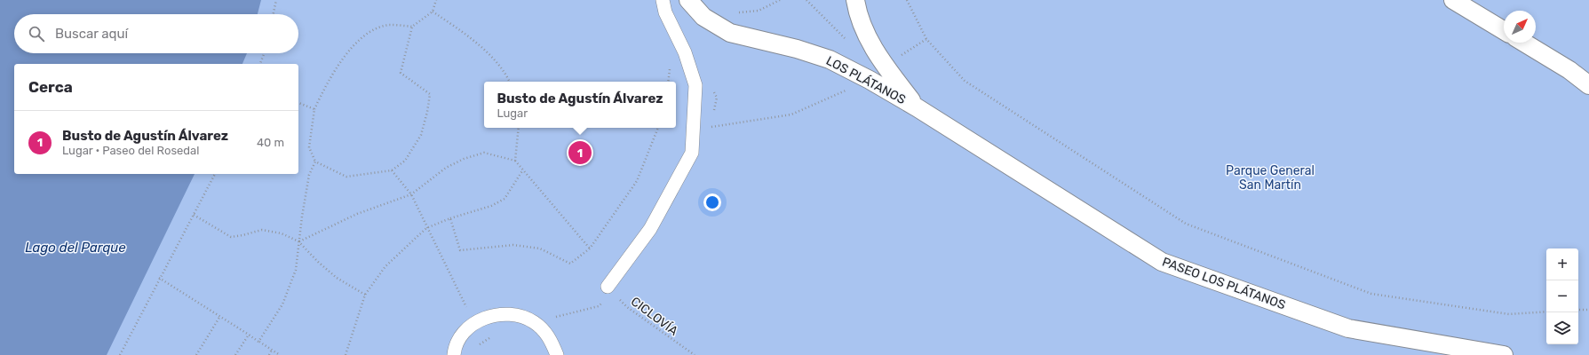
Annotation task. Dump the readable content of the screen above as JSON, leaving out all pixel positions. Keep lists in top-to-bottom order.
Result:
{
  "streets": {
    "street": ["LOS PLÁTANOS", "PASEO LOS PLÁTANOS"],
    "path": ["CICLOVÍA"]
  },
  "crossings": [
    ["LOS PLÁTANOS", "PASEO LOS PLÁTANOS"]
  ],
  "water": ["Lago del Parque"],
  "parks": ["Parque General San Martín"],
  "north": "top right",
  "page": {
    "search": "Buscar aquí",
    "heading": "Cerca",
    "popup": ["Busto de Agustín Álvarez", "Lugar"],
    "list": [
      {
        "mark": "1",
        "name": "Busto de Agustín Álvarez",
        "note": "Lugar · Paseo del Rosedal",
        "value": "40 m"
      }
    ],
    "pins": "1",
    "map_buttons": ["+", "−"]
  }
}
